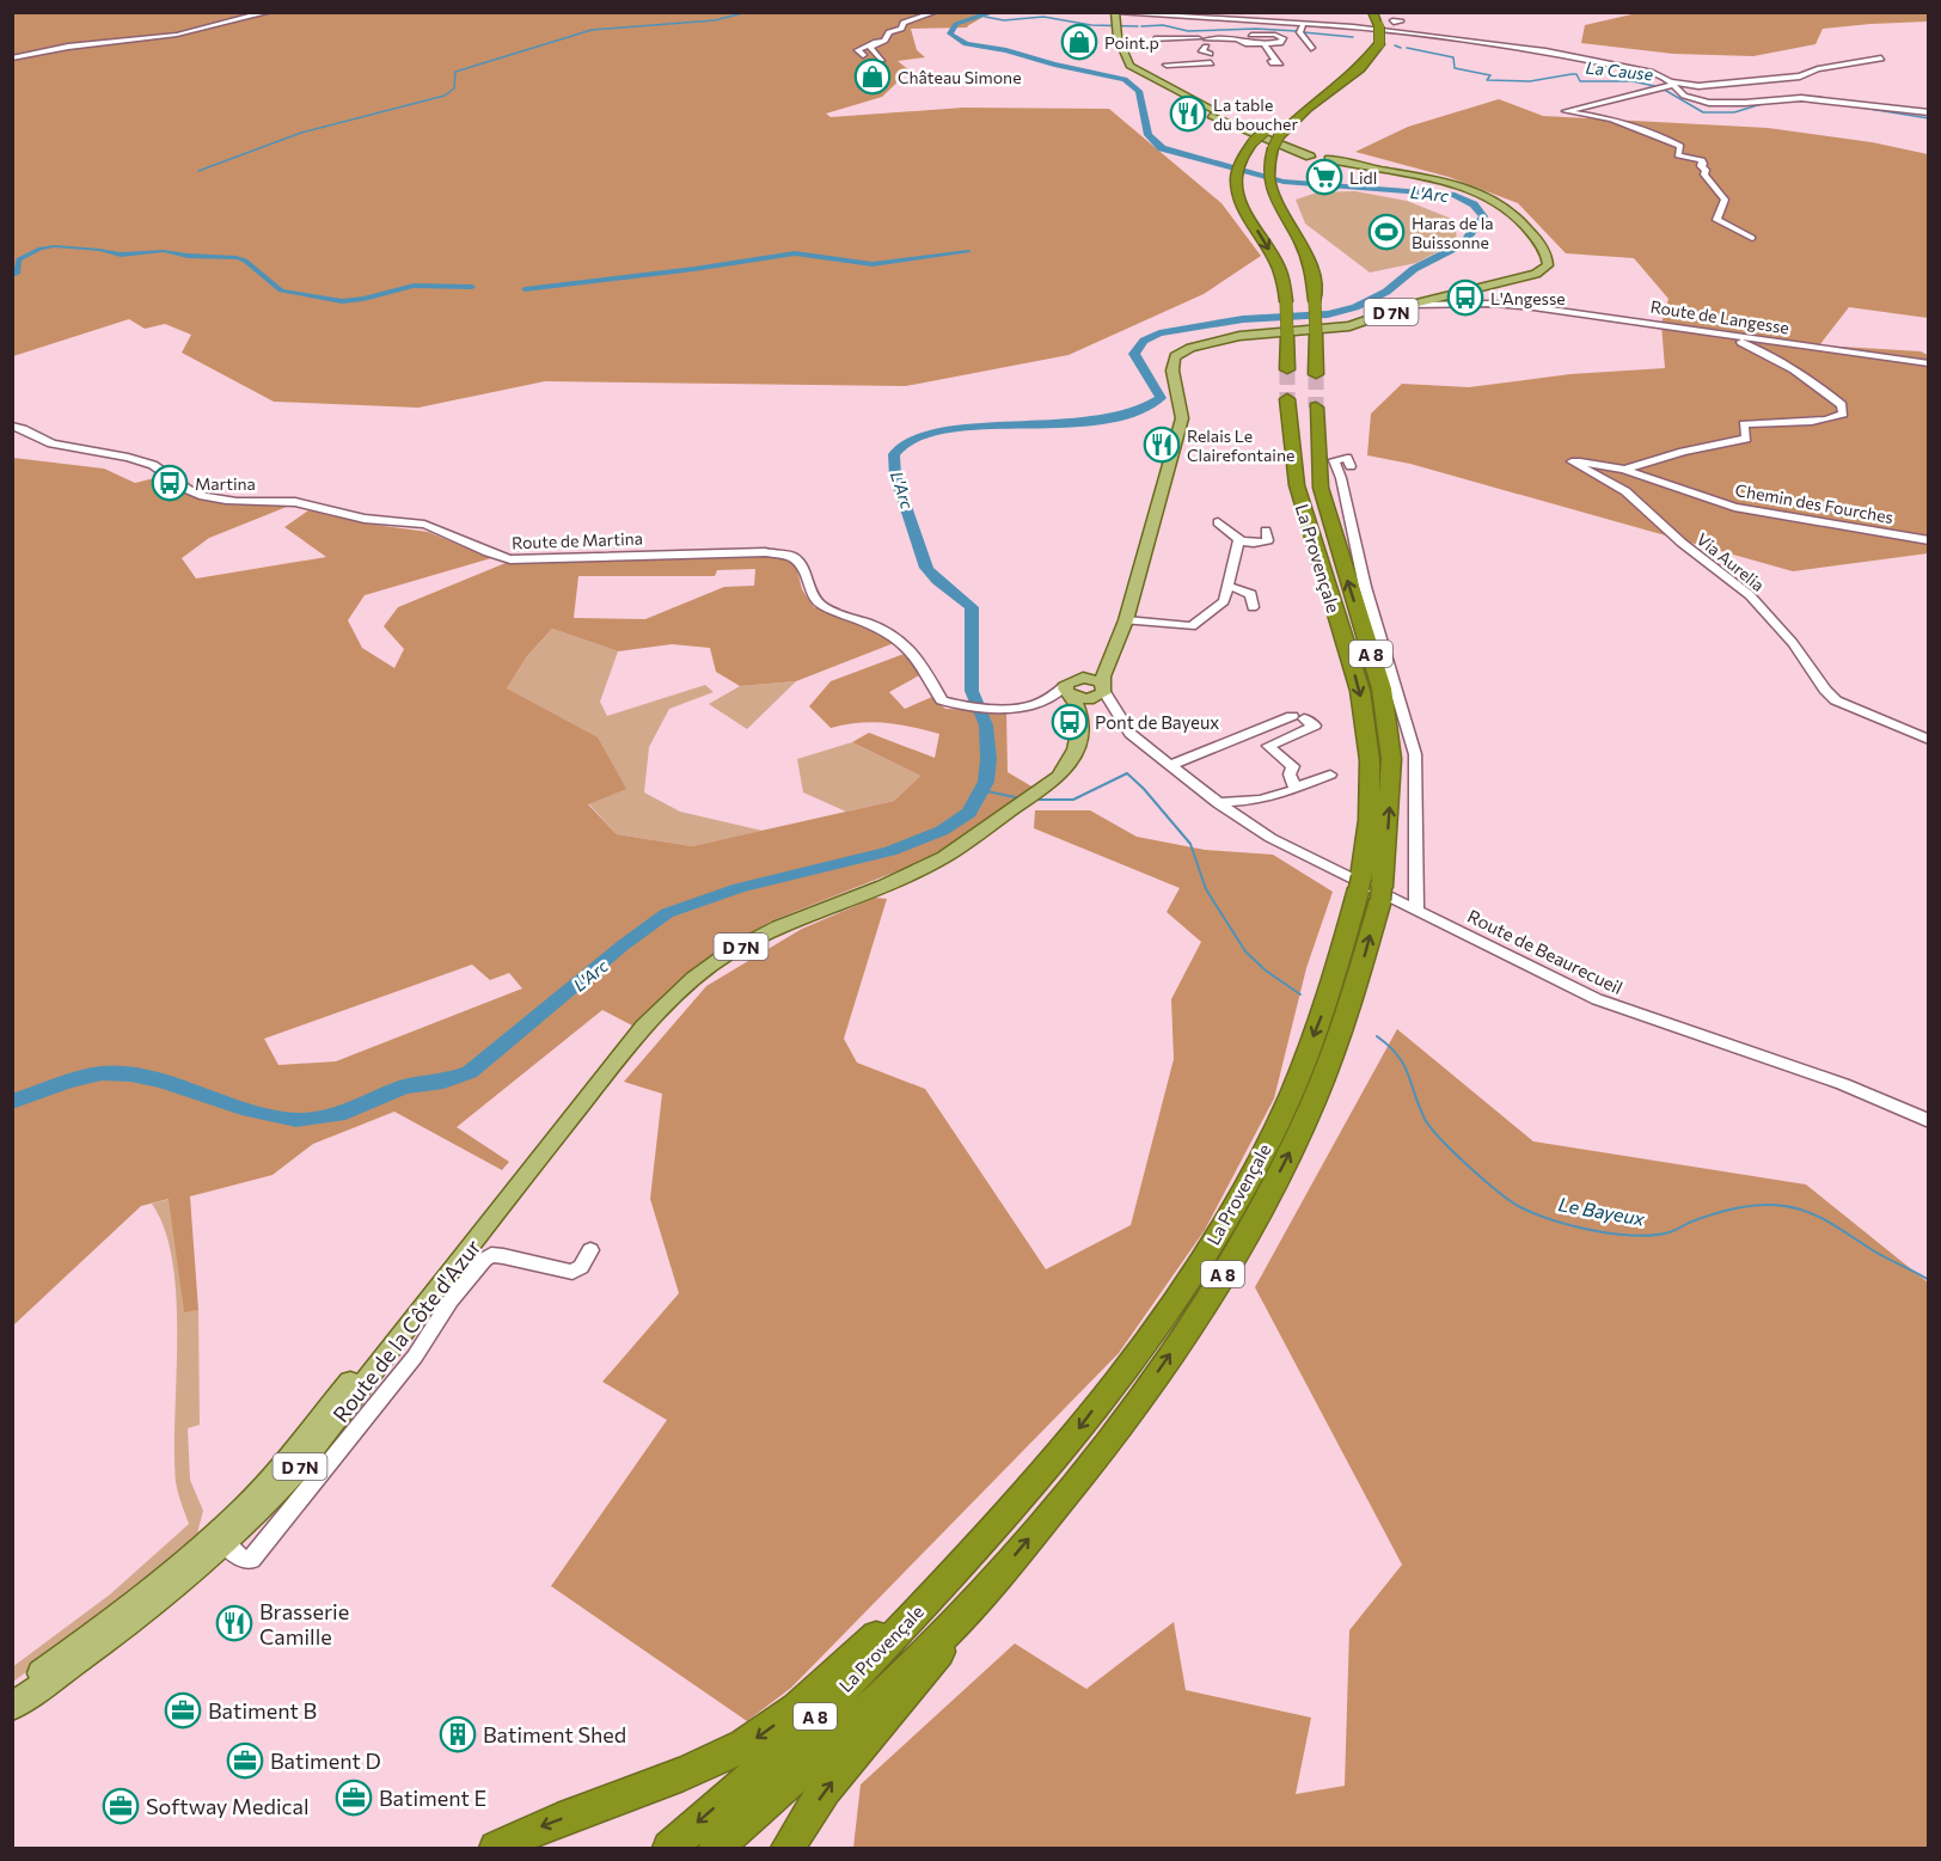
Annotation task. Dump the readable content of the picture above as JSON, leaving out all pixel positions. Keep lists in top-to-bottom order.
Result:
{
  "streets": {
    "highway": ["La Provençale", "A 8"],
    "main road": ["D 7N", "Route de la Côte d'Azur"],
    "street": [
      "Route de Langesse",
      "Chemin des Fourches",
      "Route de Martina",
      "Via Aurelia",
      "Route de Beaurecueil"
    ]
  },
  "crossings": [
    ["Route de Langesse", "Route de la Côte d'Azur"],
    ["Chemin des Fourches", "Via Aurelia"],
    ["Route de Martina", "Route de la Côte d'Azur"],
    ["Route de Beaurecueil", "Route de la Côte d'Azur"]
  ],
  "water": ["La Cause", "L'Arc", "Le Bayeux"],
  "places": {
    "shop": ["Point.p", "Château Simone"],
    "restaurant": ["La table du boucher", "Relais Le Clairefontaine", "Brasserie Camille"],
    "supermarket": ["Lidl"],
    "sports": ["Haras de la Buissonne"],
    "bus stop": ["L'Angesse", "Martina", "Pont de Bayeux"],
    "office": [
      "Batiment B",
      "Batiment D",
      "Batiment E",
      "Softway Medical"
    ],
    "building": ["Batiment Shed"]
  }
}
